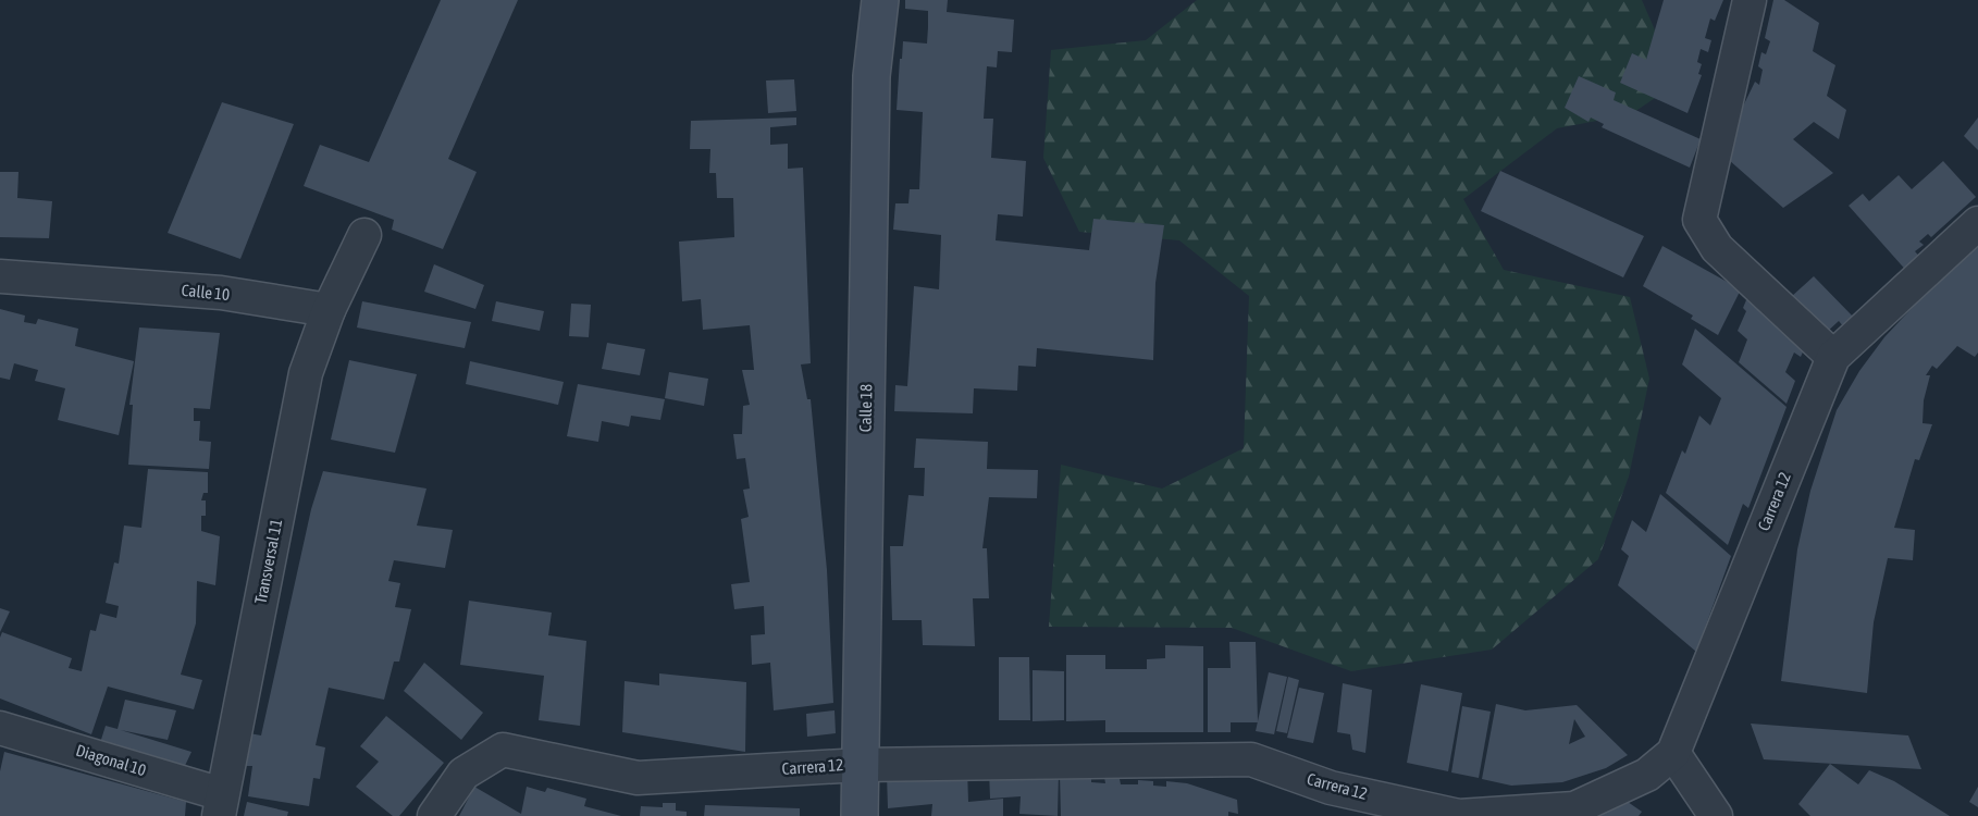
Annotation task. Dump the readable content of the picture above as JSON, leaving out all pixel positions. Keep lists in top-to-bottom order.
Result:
{
  "streets": {
    "main road": ["Calle 18"],
    "street": [
      "Calle 10",
      "Carrera 12",
      "Transversal 11",
      "Diagonal 10"
    ]
  },
  "crossings": [
    ["Calle 10", "Transversal 11"],
    ["Calle 18", "Carrera 12"],
    ["Transversal 11", "Diagonal 10"]
  ]
}
